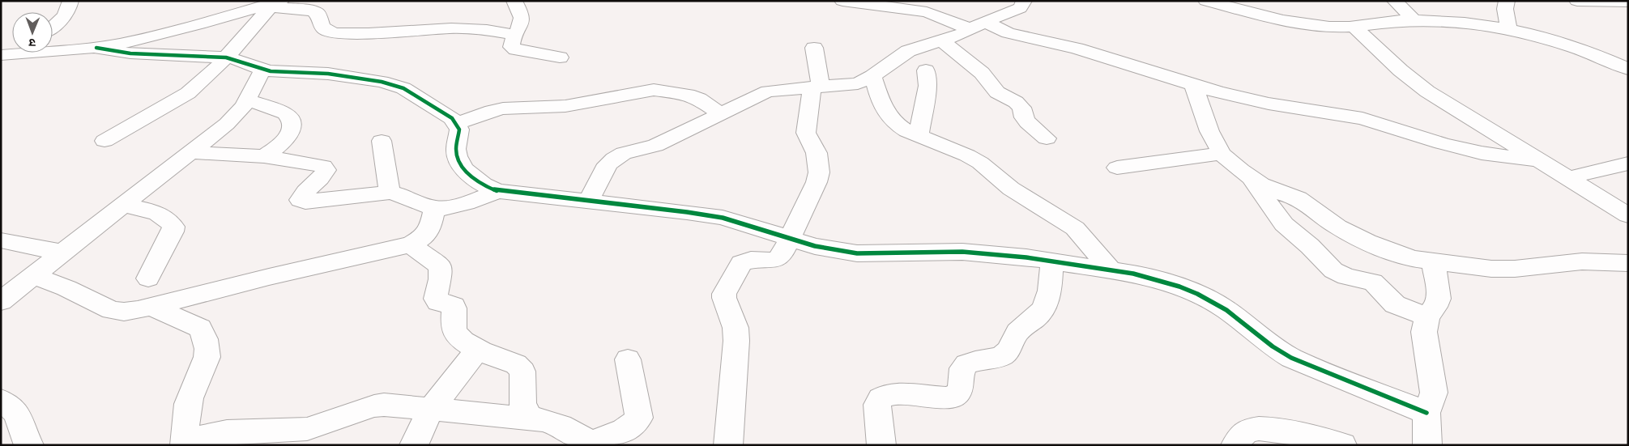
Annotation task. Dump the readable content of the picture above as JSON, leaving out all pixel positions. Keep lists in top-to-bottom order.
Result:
{
  "north": "bottom"
}
